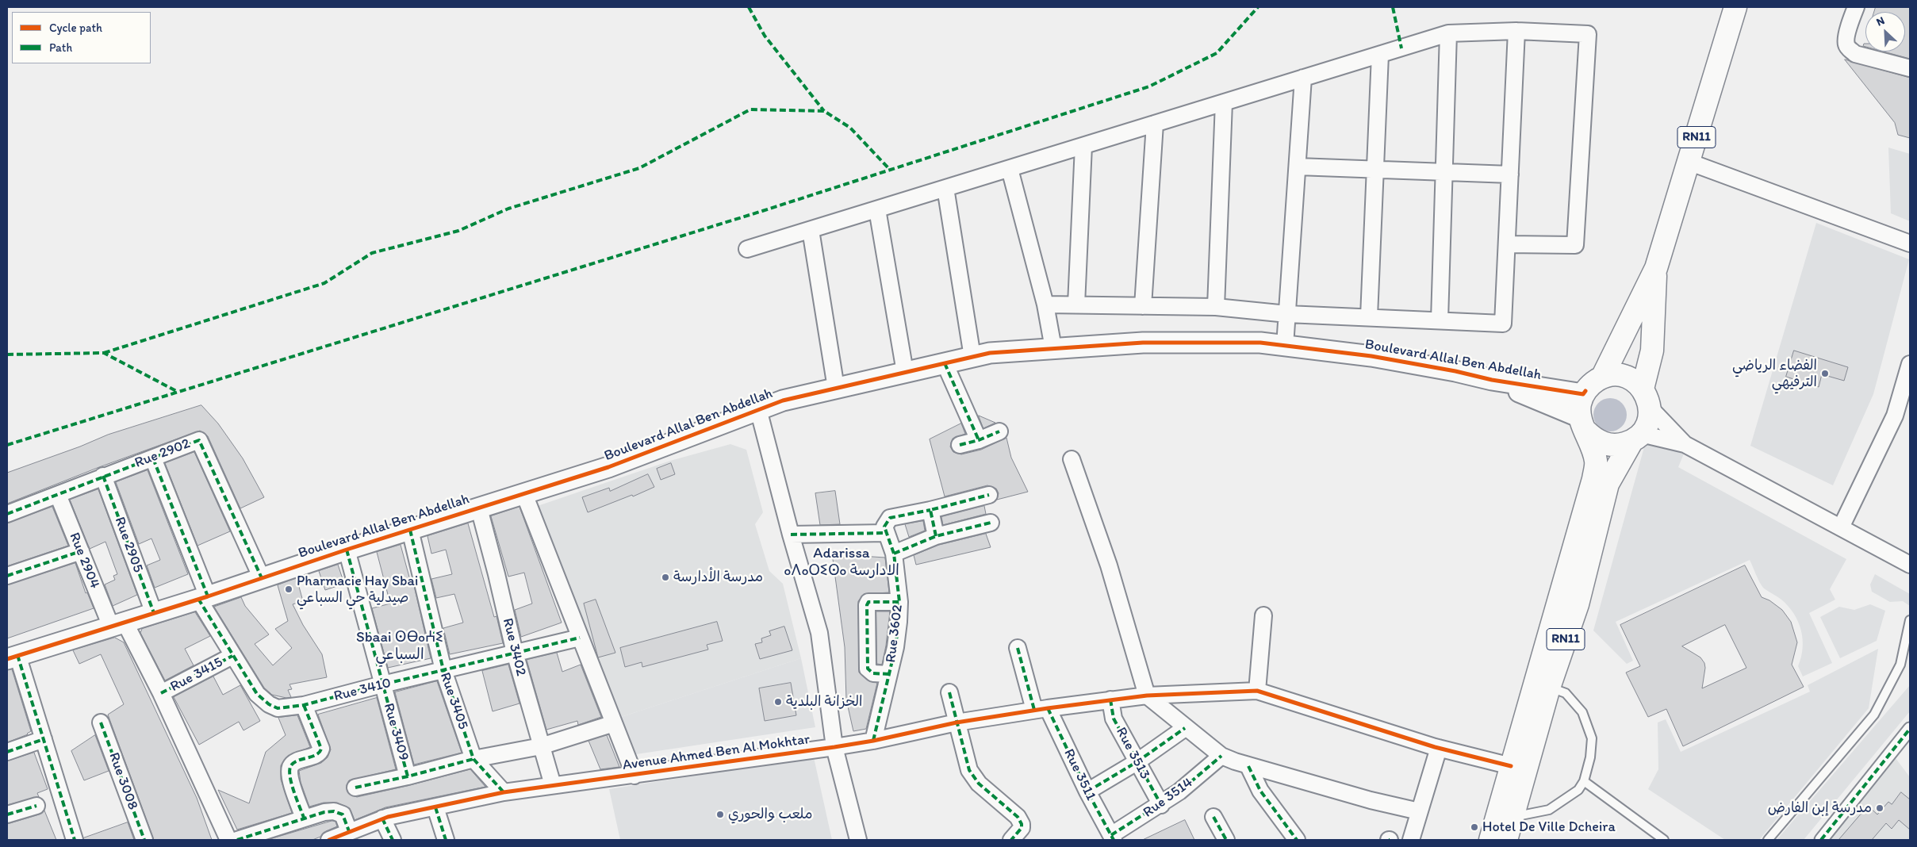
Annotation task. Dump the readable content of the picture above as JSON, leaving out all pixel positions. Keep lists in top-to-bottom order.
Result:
{
  "streets": {
    "main road": ["RN11"],
    "street": [
      "Boulevard Allal Ben Abdellah",
      "Rue 2902",
      "Rue 2905",
      "Rue 2904",
      "Rue 3602",
      "Rue 3402",
      "Rue 3415",
      "Rue 3410",
      "Rue 3405",
      "Rue 3409",
      "Avenue Ahmed Ben Al Mokhtar",
      "Rue 3513",
      "Rue 3511",
      "Rue 3008",
      "Rue 3514"
    ]
  },
  "crossings": [
    ["RN11", "Boulevard Allal Ben Abdellah"],
    ["RN11", "Avenue Ahmed Ben Al Mokhtar"],
    ["Boulevard Allal Ben Abdellah", "Rue 2902"],
    ["Boulevard Allal Ben Abdellah", "Rue 2905"],
    ["Boulevard Allal Ben Abdellah", "Rue 2904"],
    ["Boulevard Allal Ben Abdellah", "Rue 3402"],
    ["Boulevard Allal Ben Abdellah", "Rue 3410"],
    ["Boulevard Allal Ben Abdellah", "Rue 3405"],
    ["Boulevard Allal Ben Abdellah", "Rue 3409"],
    ["Rue 2902", "Rue 2905"],
    ["Rue 2902", "Rue 2904"],
    ["Rue 2902", "Rue 3410"],
    ["Rue 2904", "Rue 3415"],
    ["Rue 3602", "Avenue Ahmed Ben Al Mokhtar"],
    ["Rue 3402", "Rue 3410"],
    ["Rue 3402", "Avenue Ahmed Ben Al Mokhtar"],
    ["Rue 3415", "Rue 3410"],
    ["Rue 3410", "Rue 3405"],
    ["Rue 3410", "Rue 3409"],
    ["Rue 3405", "Avenue Ahmed Ben Al Mokhtar"],
    ["Avenue Ahmed Ben Al Mokhtar", "Rue 3513"],
    ["Avenue Ahmed Ben Al Mokhtar", "Rue 3511"],
    ["Rue 3513", "Rue 3514"],
    ["Rue 3511", "Rue 3514"]
  ],
  "districts": ["Adarissa ⴰⴷⴰⵔⵉⵙⴰ الادارسة", "Sbaai ⵙⴱⴰⵄⵉ السباعي"],
  "places": [
    "الفضاء الرياضي الترفيهي",
    "مدرسة الأدارسة",
    "Pharmacie Hay Sbai صيدلية حي السباعي",
    "الخزانة البلدية",
    "مدرسة إبن الفارض",
    "ملعب والحوري",
    "Hotel De Ville Dcheira"
  ],
  "legend": ["Cycle path", "Path"],
  "north": "top left"
}
